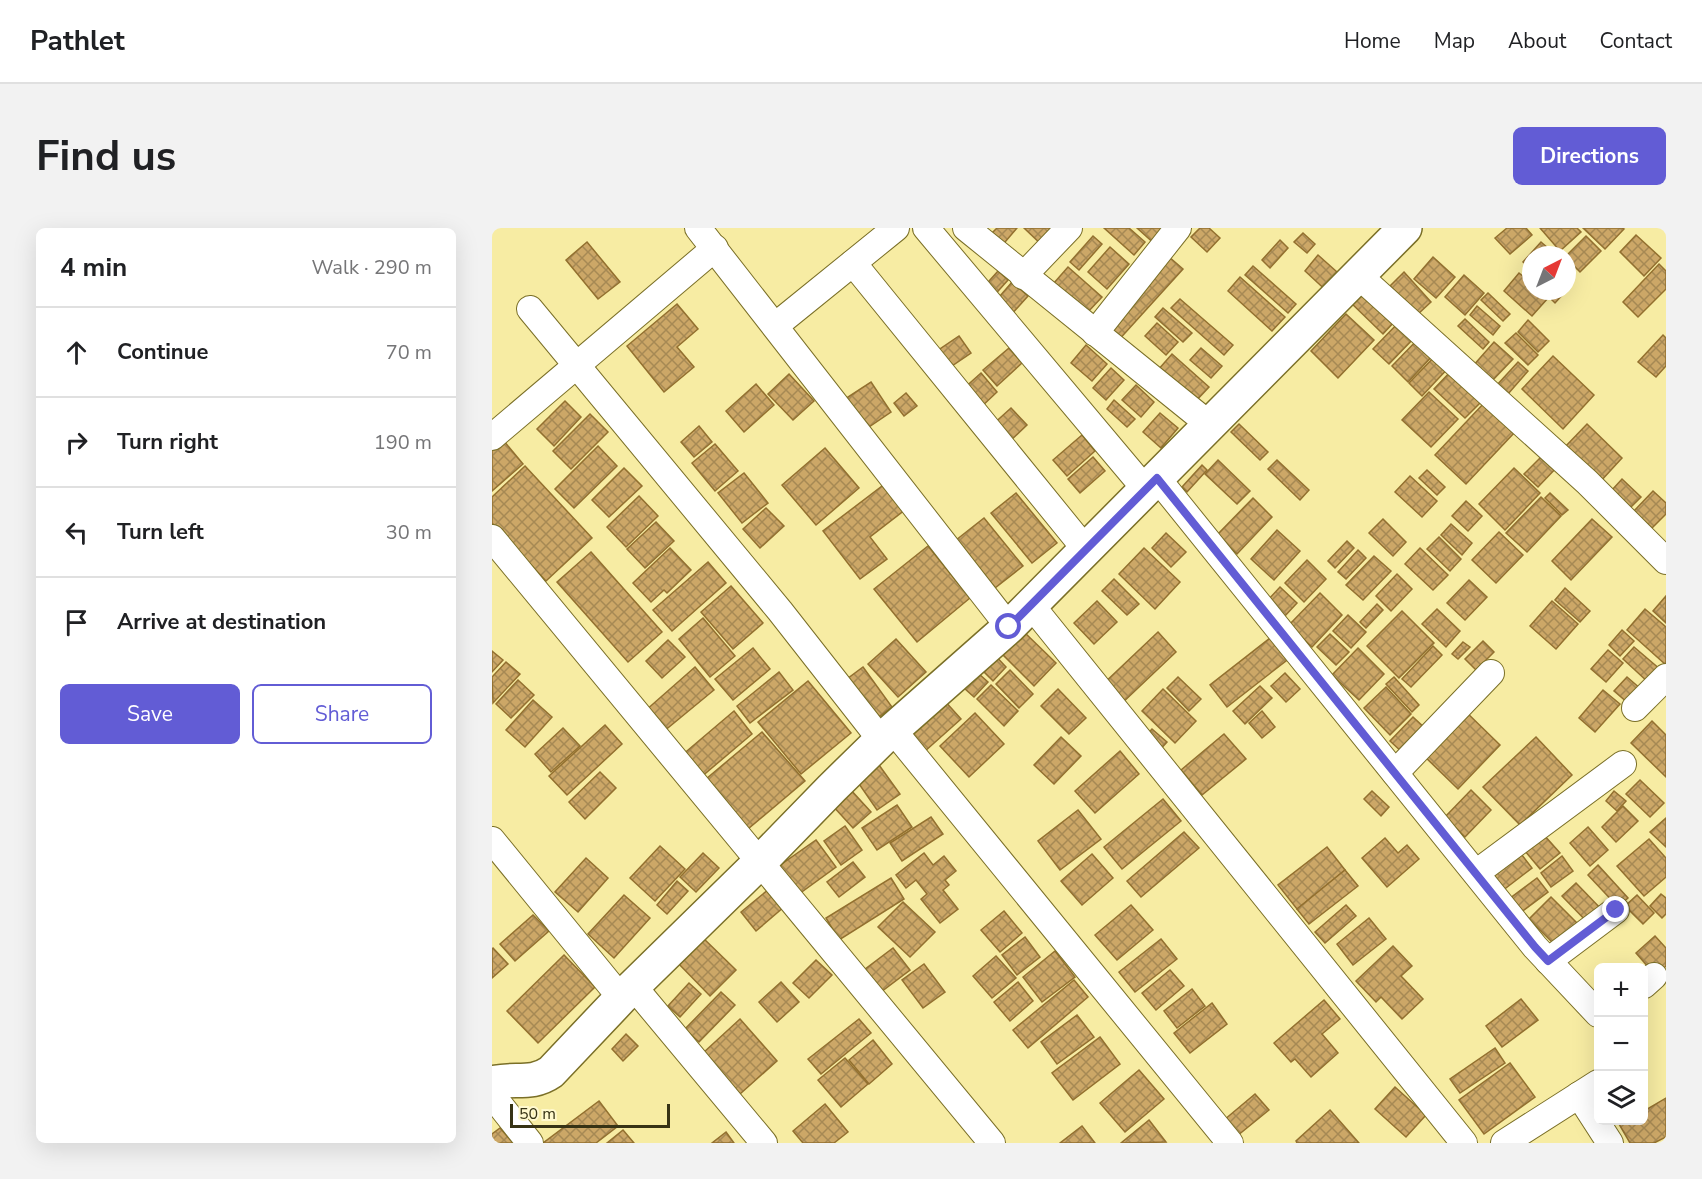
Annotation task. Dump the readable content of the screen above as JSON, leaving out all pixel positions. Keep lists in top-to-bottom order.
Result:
{
  "scale_bar": "50 m",
  "north": "top right",
  "page": {
    "header": "Pathlet",
    "nav": [
      "Home",
      "Map",
      "About",
      "Contact"
    ],
    "buttons": [
      "Directions",
      ["Save", "Share"]
    ],
    "title": "Find us",
    "heading": ["4 min", "Walk · 290 m"],
    "list": [
      ["Continue", "70 m"],
      ["Turn right", "190 m"],
      ["Turn left", "30 m"],
      "Arrive at destination"
    ],
    "map_buttons": ["+", "−"],
    "scale": "50 m"
  }
}
